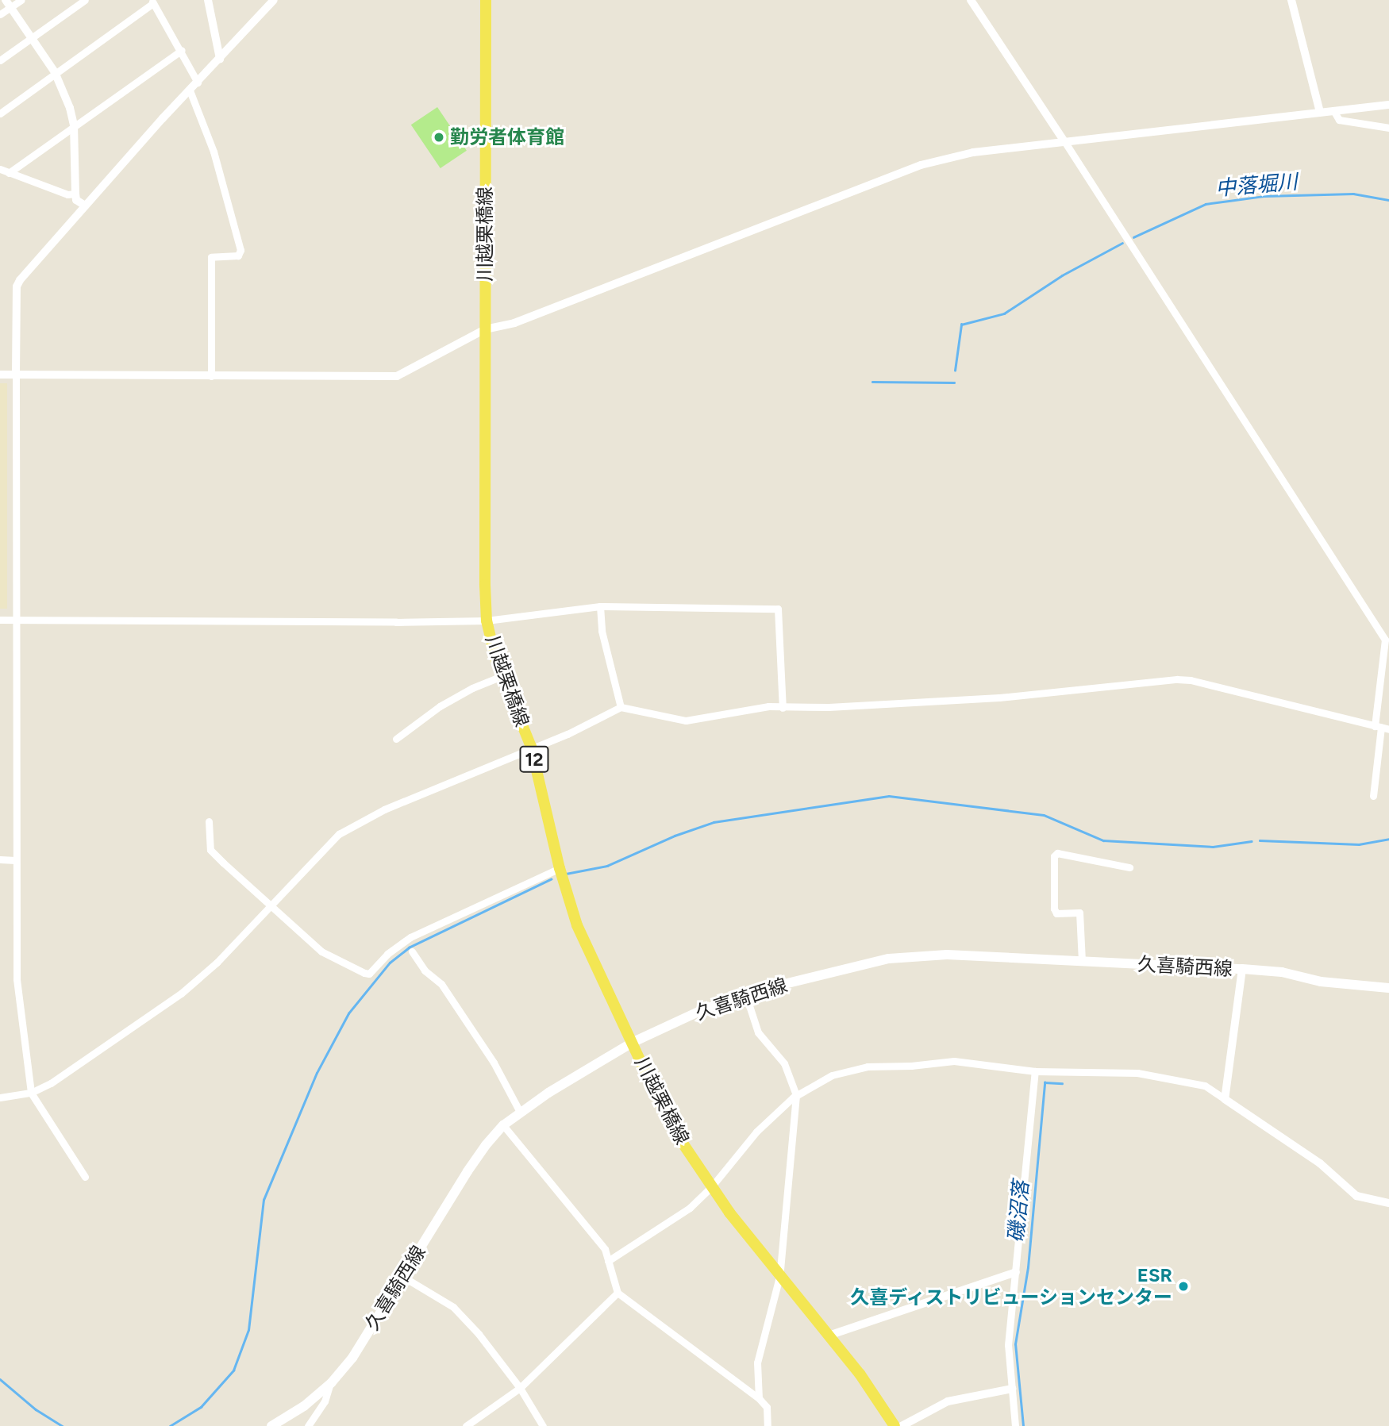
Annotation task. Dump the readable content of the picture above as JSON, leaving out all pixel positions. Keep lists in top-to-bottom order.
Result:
{
  "streets": {
    "main road": ["川越栗橋線", "12", "久喜騎西線"]
  },
  "crossings": [
    ["川越栗橋線", "久喜騎西線"]
  ],
  "water": ["中落堀川", "磯沼落"],
  "places": ["勤労者体育館", "ESR 久喜ディストリビューションセンター"]
}
